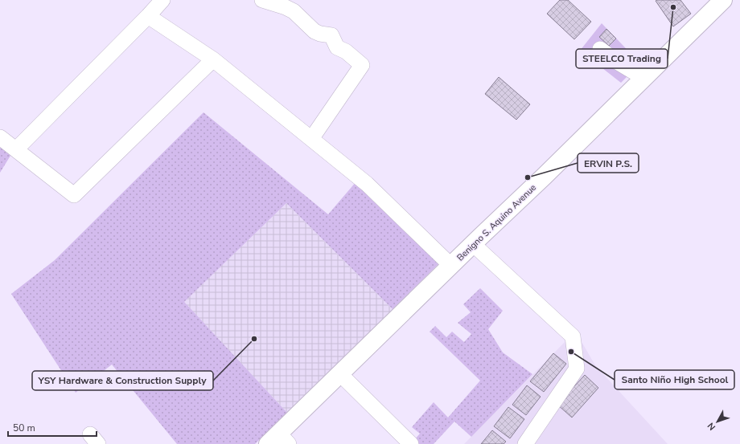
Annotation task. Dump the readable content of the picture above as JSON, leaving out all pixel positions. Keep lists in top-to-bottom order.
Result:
{
  "streets": {
    "main road": ["Benigno S. Aquino Avenue"]
  },
  "places": [
    "STEELCO Trading",
    "ERVIN P.S.",
    "YSY Hardware & Construction Supply",
    "Santo Niño High School"
  ],
  "scale_bar": "50 m",
  "north": "bottom left"
}
